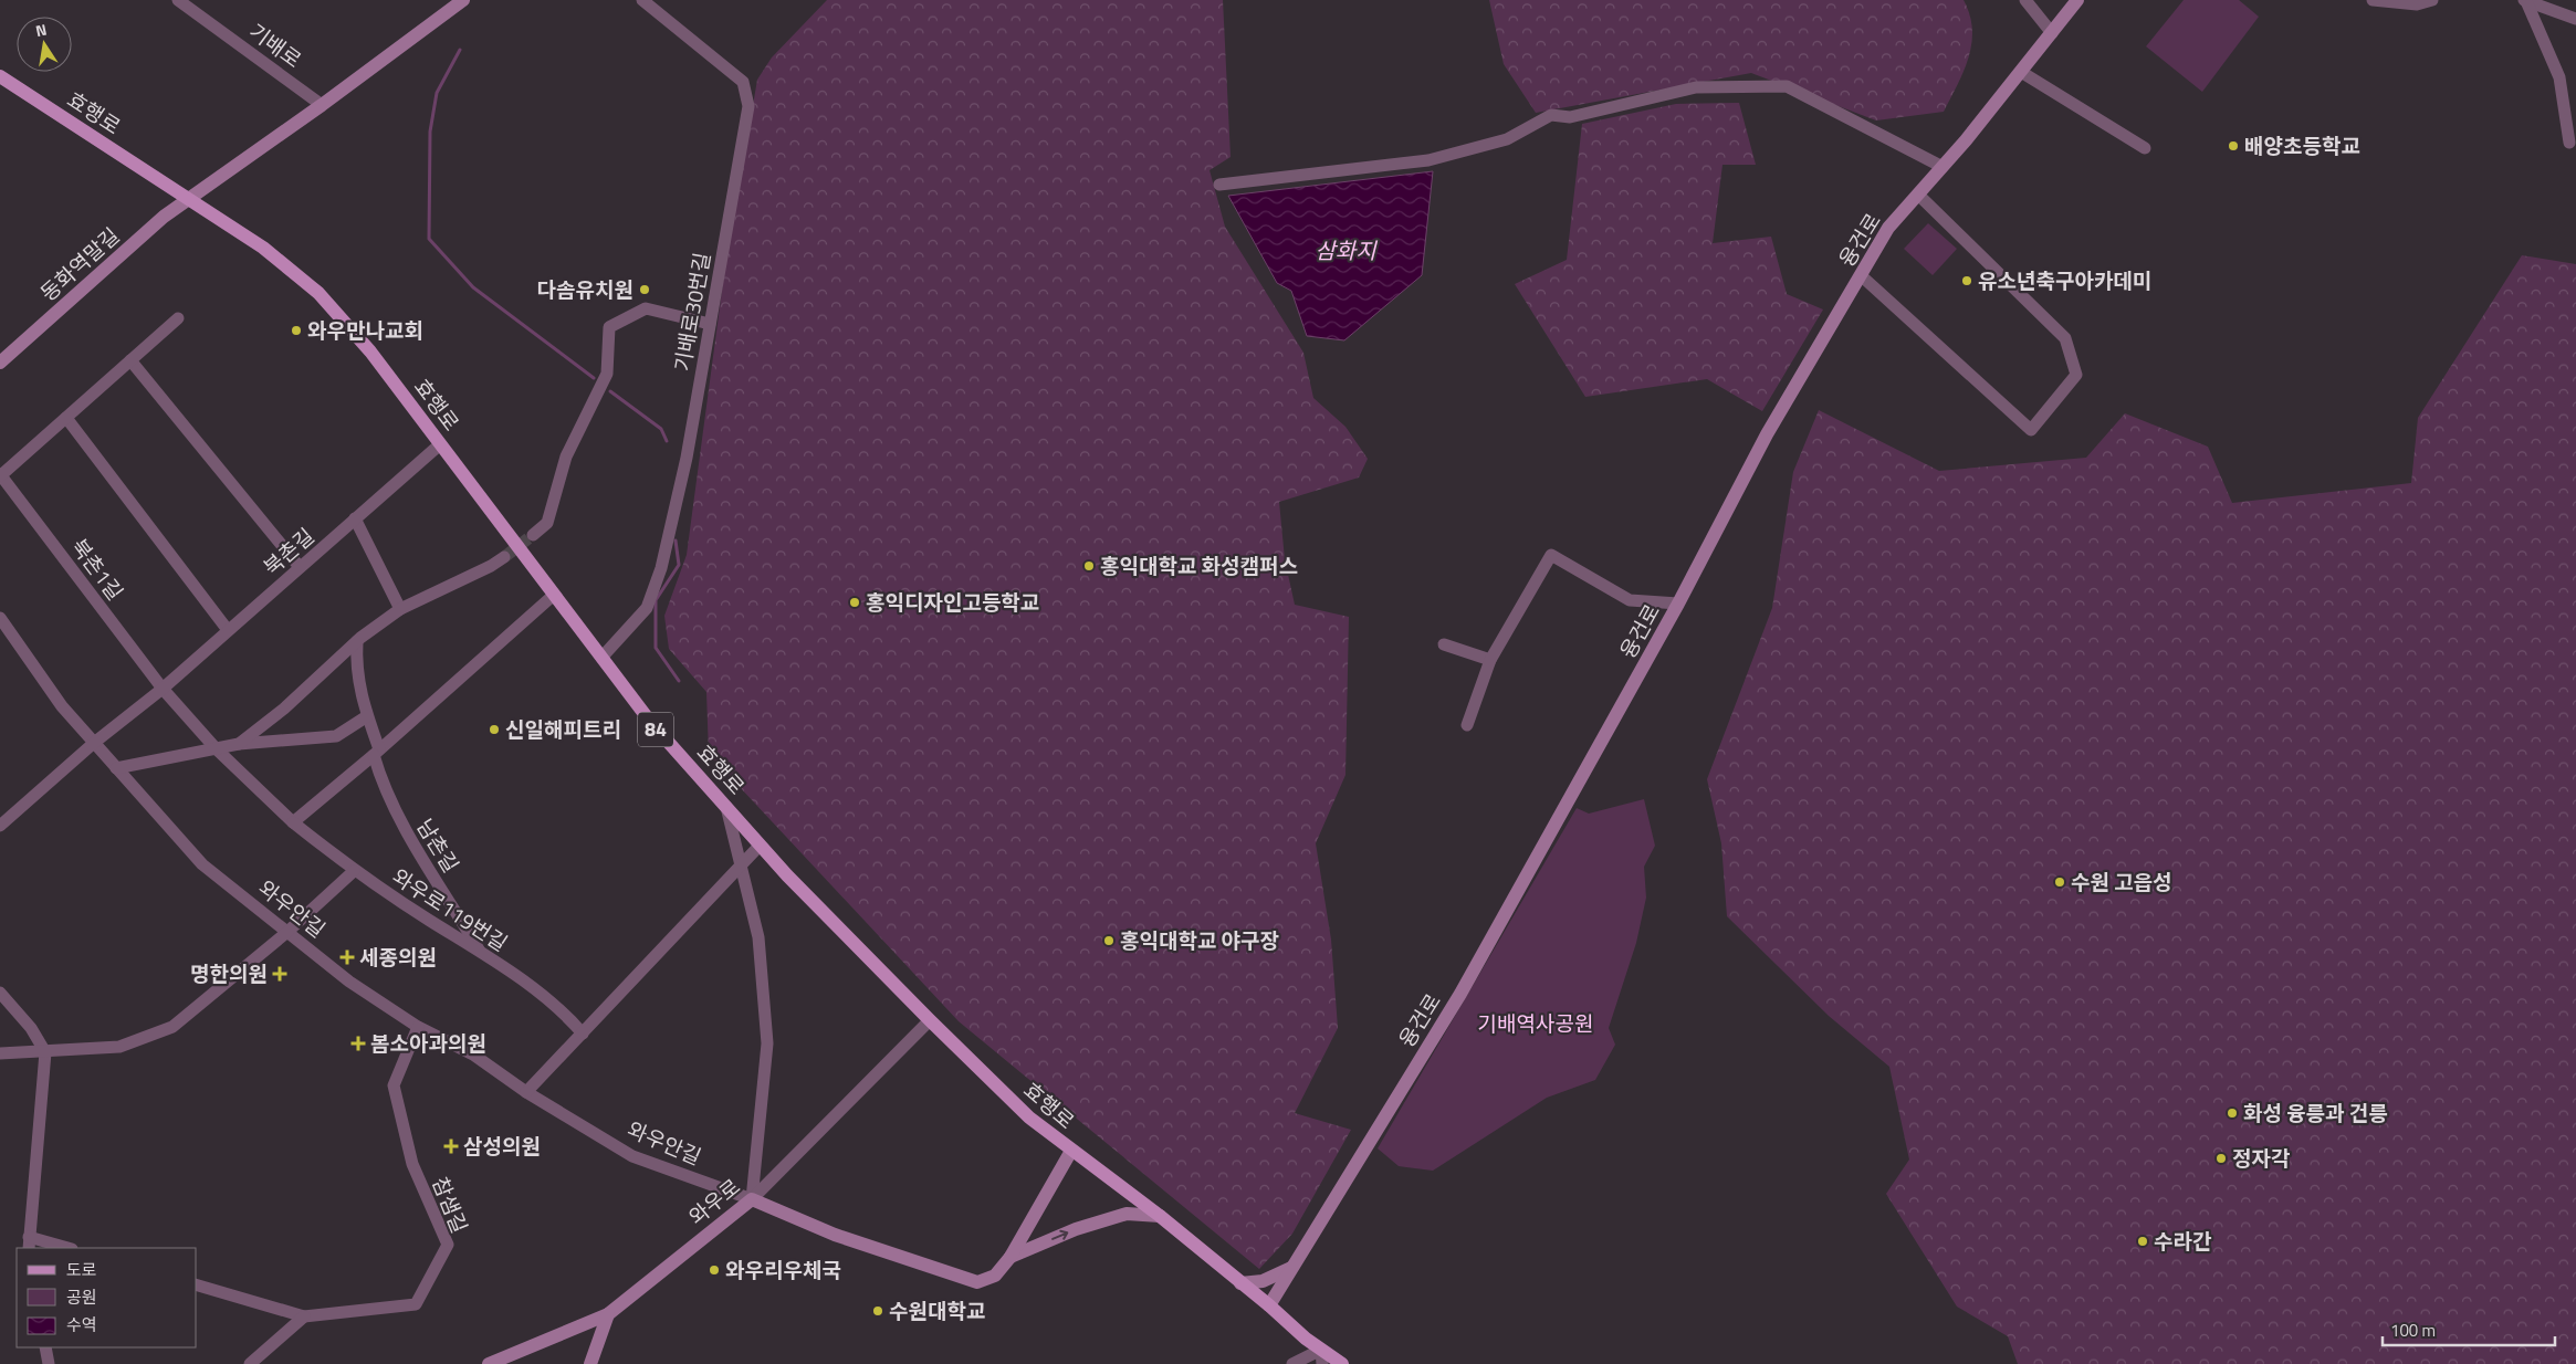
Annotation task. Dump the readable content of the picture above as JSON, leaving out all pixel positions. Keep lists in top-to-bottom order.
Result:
{
  "streets": {
    "main road": ["효행로", "84"],
    "street": [
      "기배로",
      "융건로",
      "동화역말길",
      "기배로30번길",
      "북촌길",
      "북촌1길",
      "남촌길",
      "와우안길",
      "와우로119번길",
      "와우로",
      "참샘길"
    ]
  },
  "crossings": [
    ["효행로", "융건로"],
    ["효행로", "동화역말길"],
    ["효행로", "기배로30번길"],
    ["효행로", "북촌길"],
    ["효행로", "와우안길"],
    ["효행로", "와우로"],
    ["북촌길", "북촌1길"],
    ["북촌길", "와우안길"],
    ["북촌길", "와우로119번길"],
    ["북촌1길", "와우로119번길"],
    ["남촌길", "와우로119번길"],
    ["와우안길", "와우로"],
    ["와우안길", "참샘길"]
  ],
  "water": ["삼화지"],
  "parks": ["기배역사공원"],
  "places": {
    "other": [
      "배양초등학교",
      "유소년축구아카데미",
      "다솜유치원",
      "와우만나교회",
      "홍익대학교 화성캠퍼스",
      "홍익디자인고등학교",
      "신일해피트리",
      "수원 고읍성",
      "홍익대학교 야구장",
      "화성 융릉과 건릉",
      "정자각",
      "수라간",
      "와우리우체국",
      "수원대학교"
    ],
    "health": [
      "세종의원",
      "명한의원",
      "봄소아과의원",
      "삼성의원"
    ]
  },
  "legend": ["도로", "공원", "수역"],
  "scale_bar": "100 m",
  "north": "top"
}
